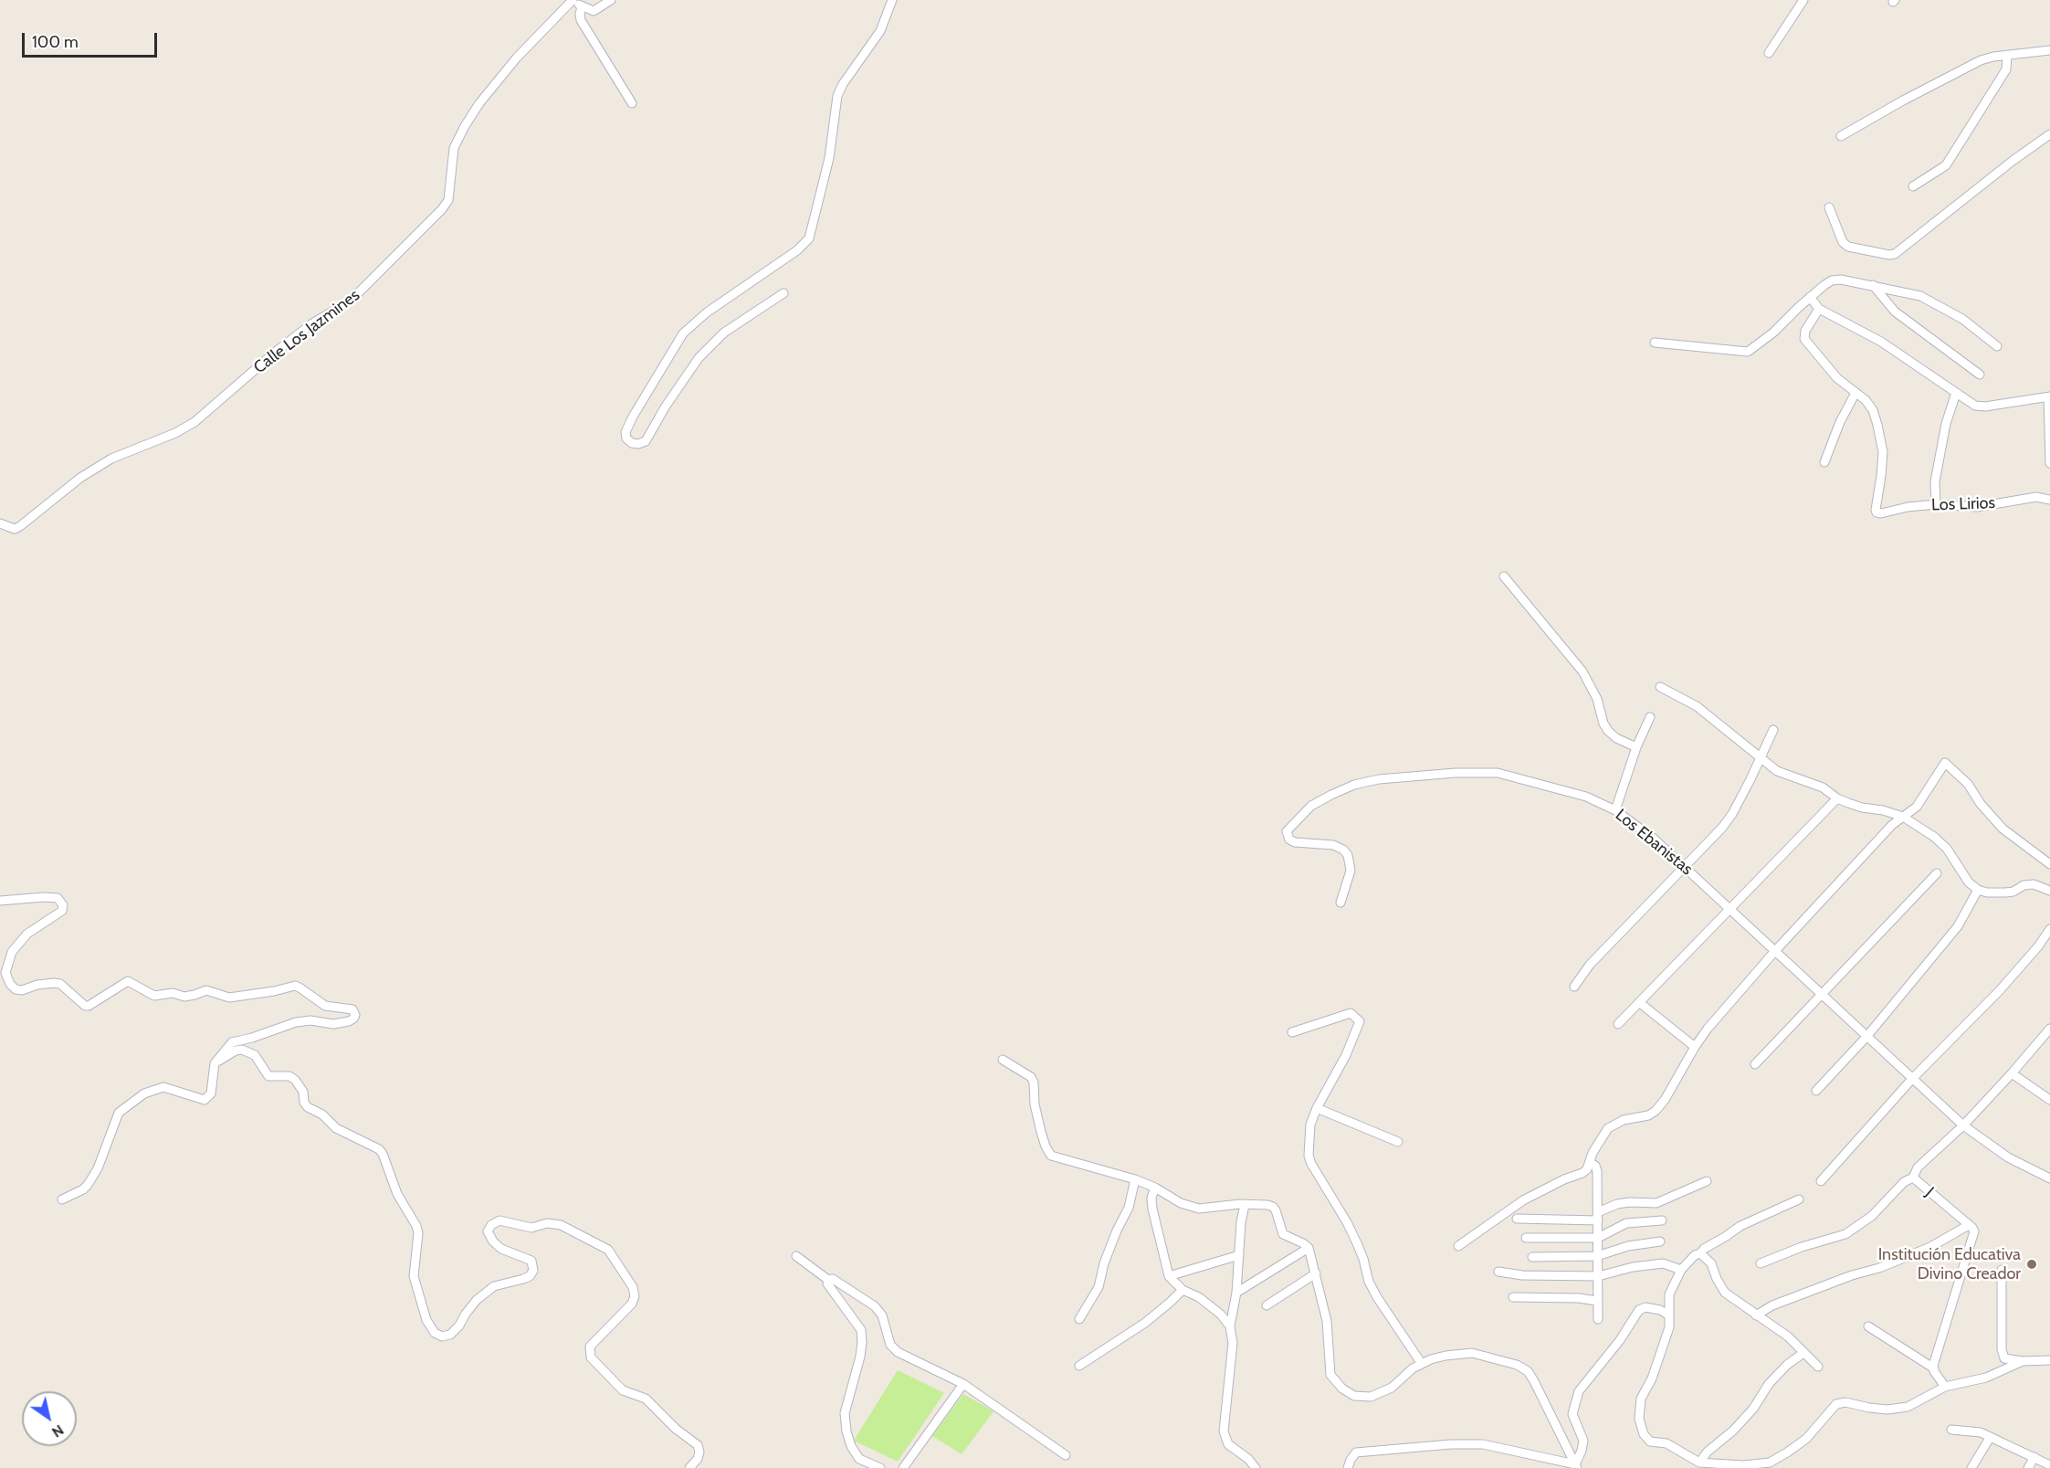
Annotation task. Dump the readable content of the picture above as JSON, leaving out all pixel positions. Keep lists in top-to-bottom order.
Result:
{
  "streets": {
    "street": [
      "Calle Los Jazmines",
      "Los Lirios",
      "Los Ebanistas",
      "J"
    ]
  },
  "crossings": [
    ["Los Ebanistas", "J"]
  ],
  "places": ["Institución Educativa Divino Creador"],
  "scale_bar": "100 m",
  "north": "bottom right"
}
